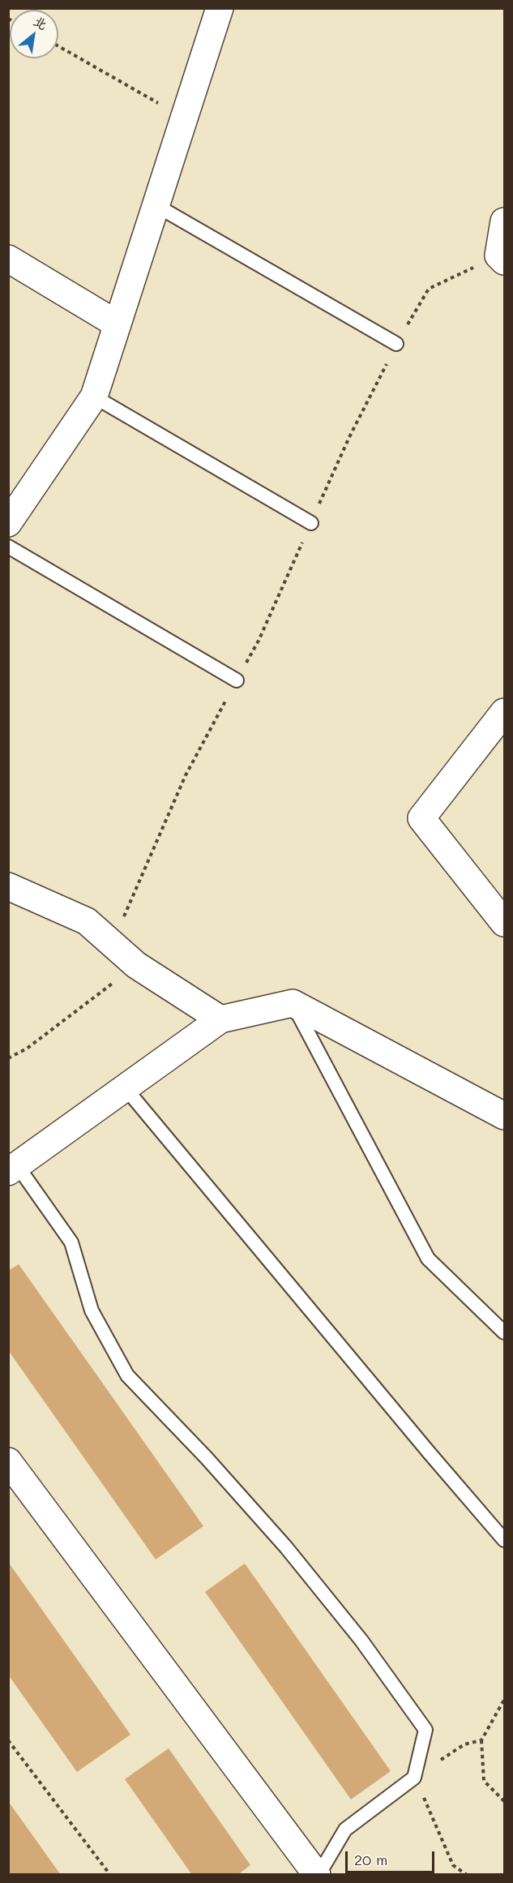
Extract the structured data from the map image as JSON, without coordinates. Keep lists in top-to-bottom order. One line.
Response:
{"scale_bar":"20 m","north":"top right"}
